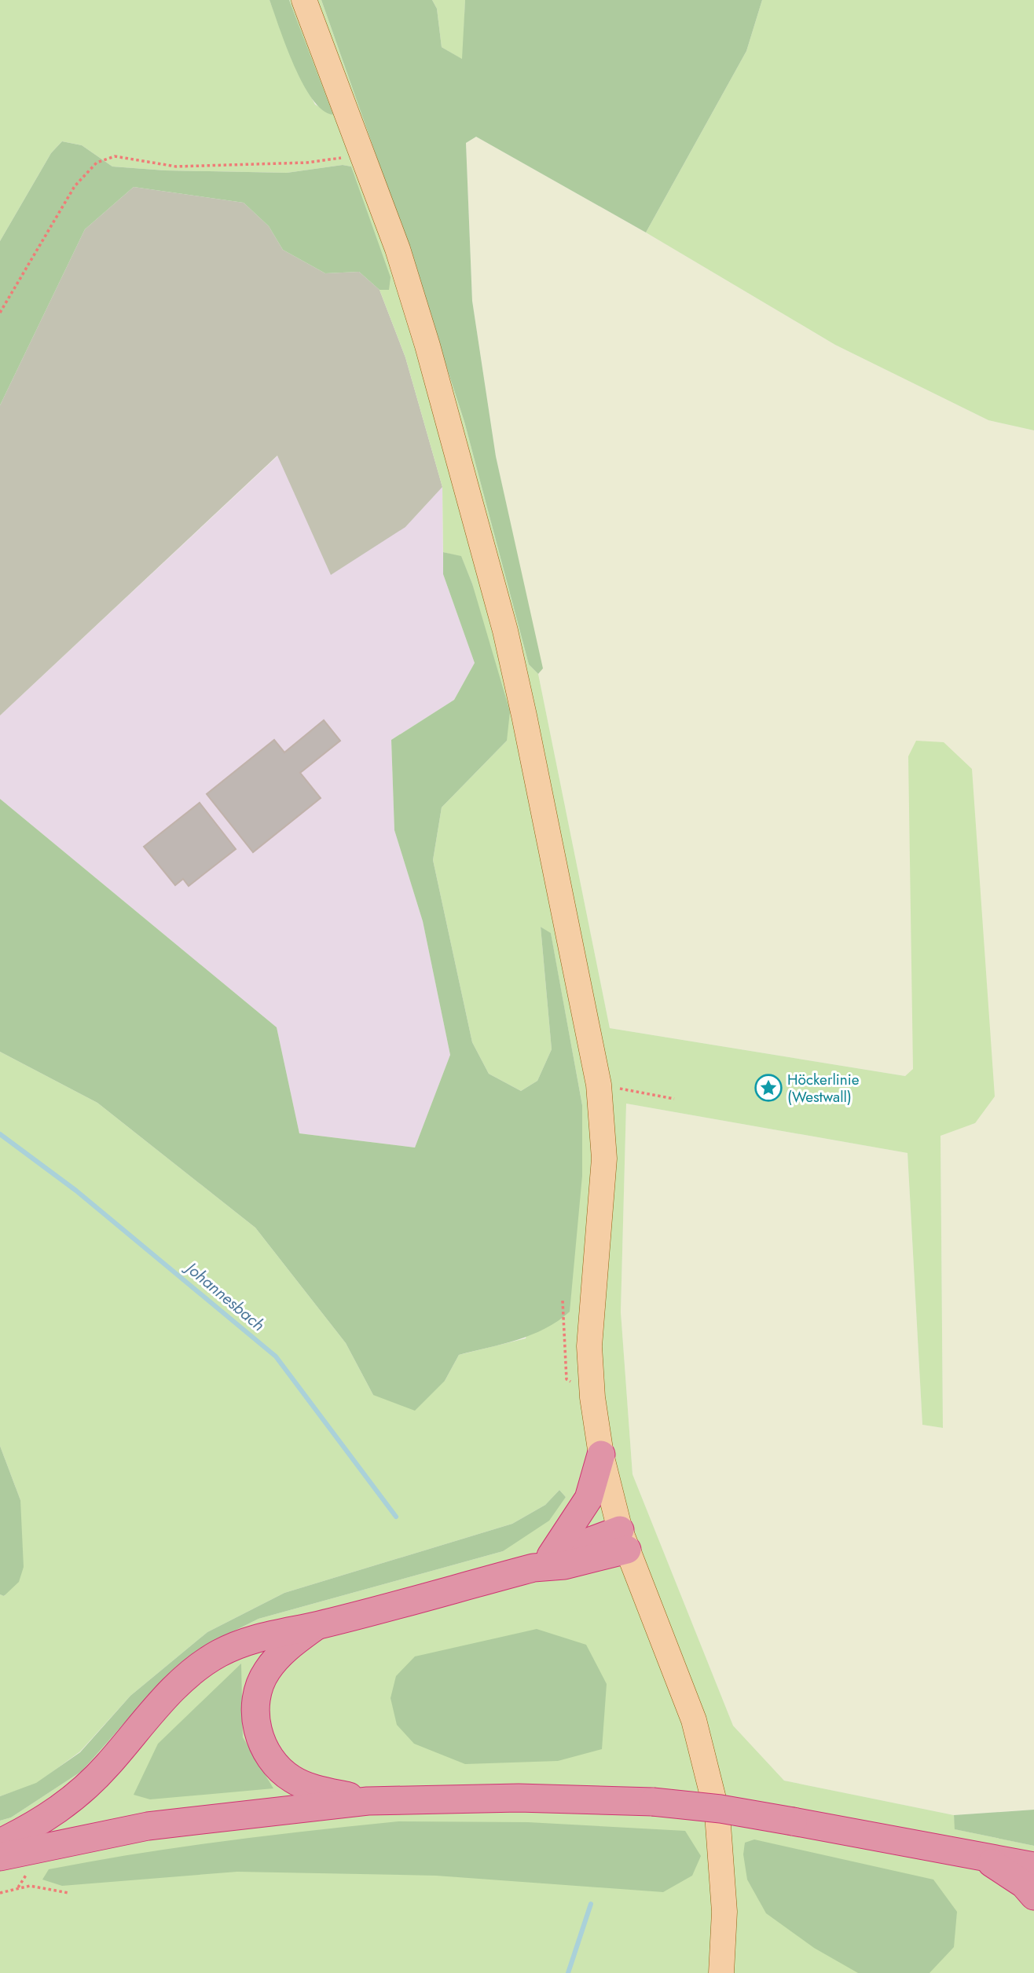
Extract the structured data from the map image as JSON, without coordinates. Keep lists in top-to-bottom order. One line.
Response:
{"water":["Johannesbach"],"places":{"place":["Höckerlinie (Westwall)"]}}
